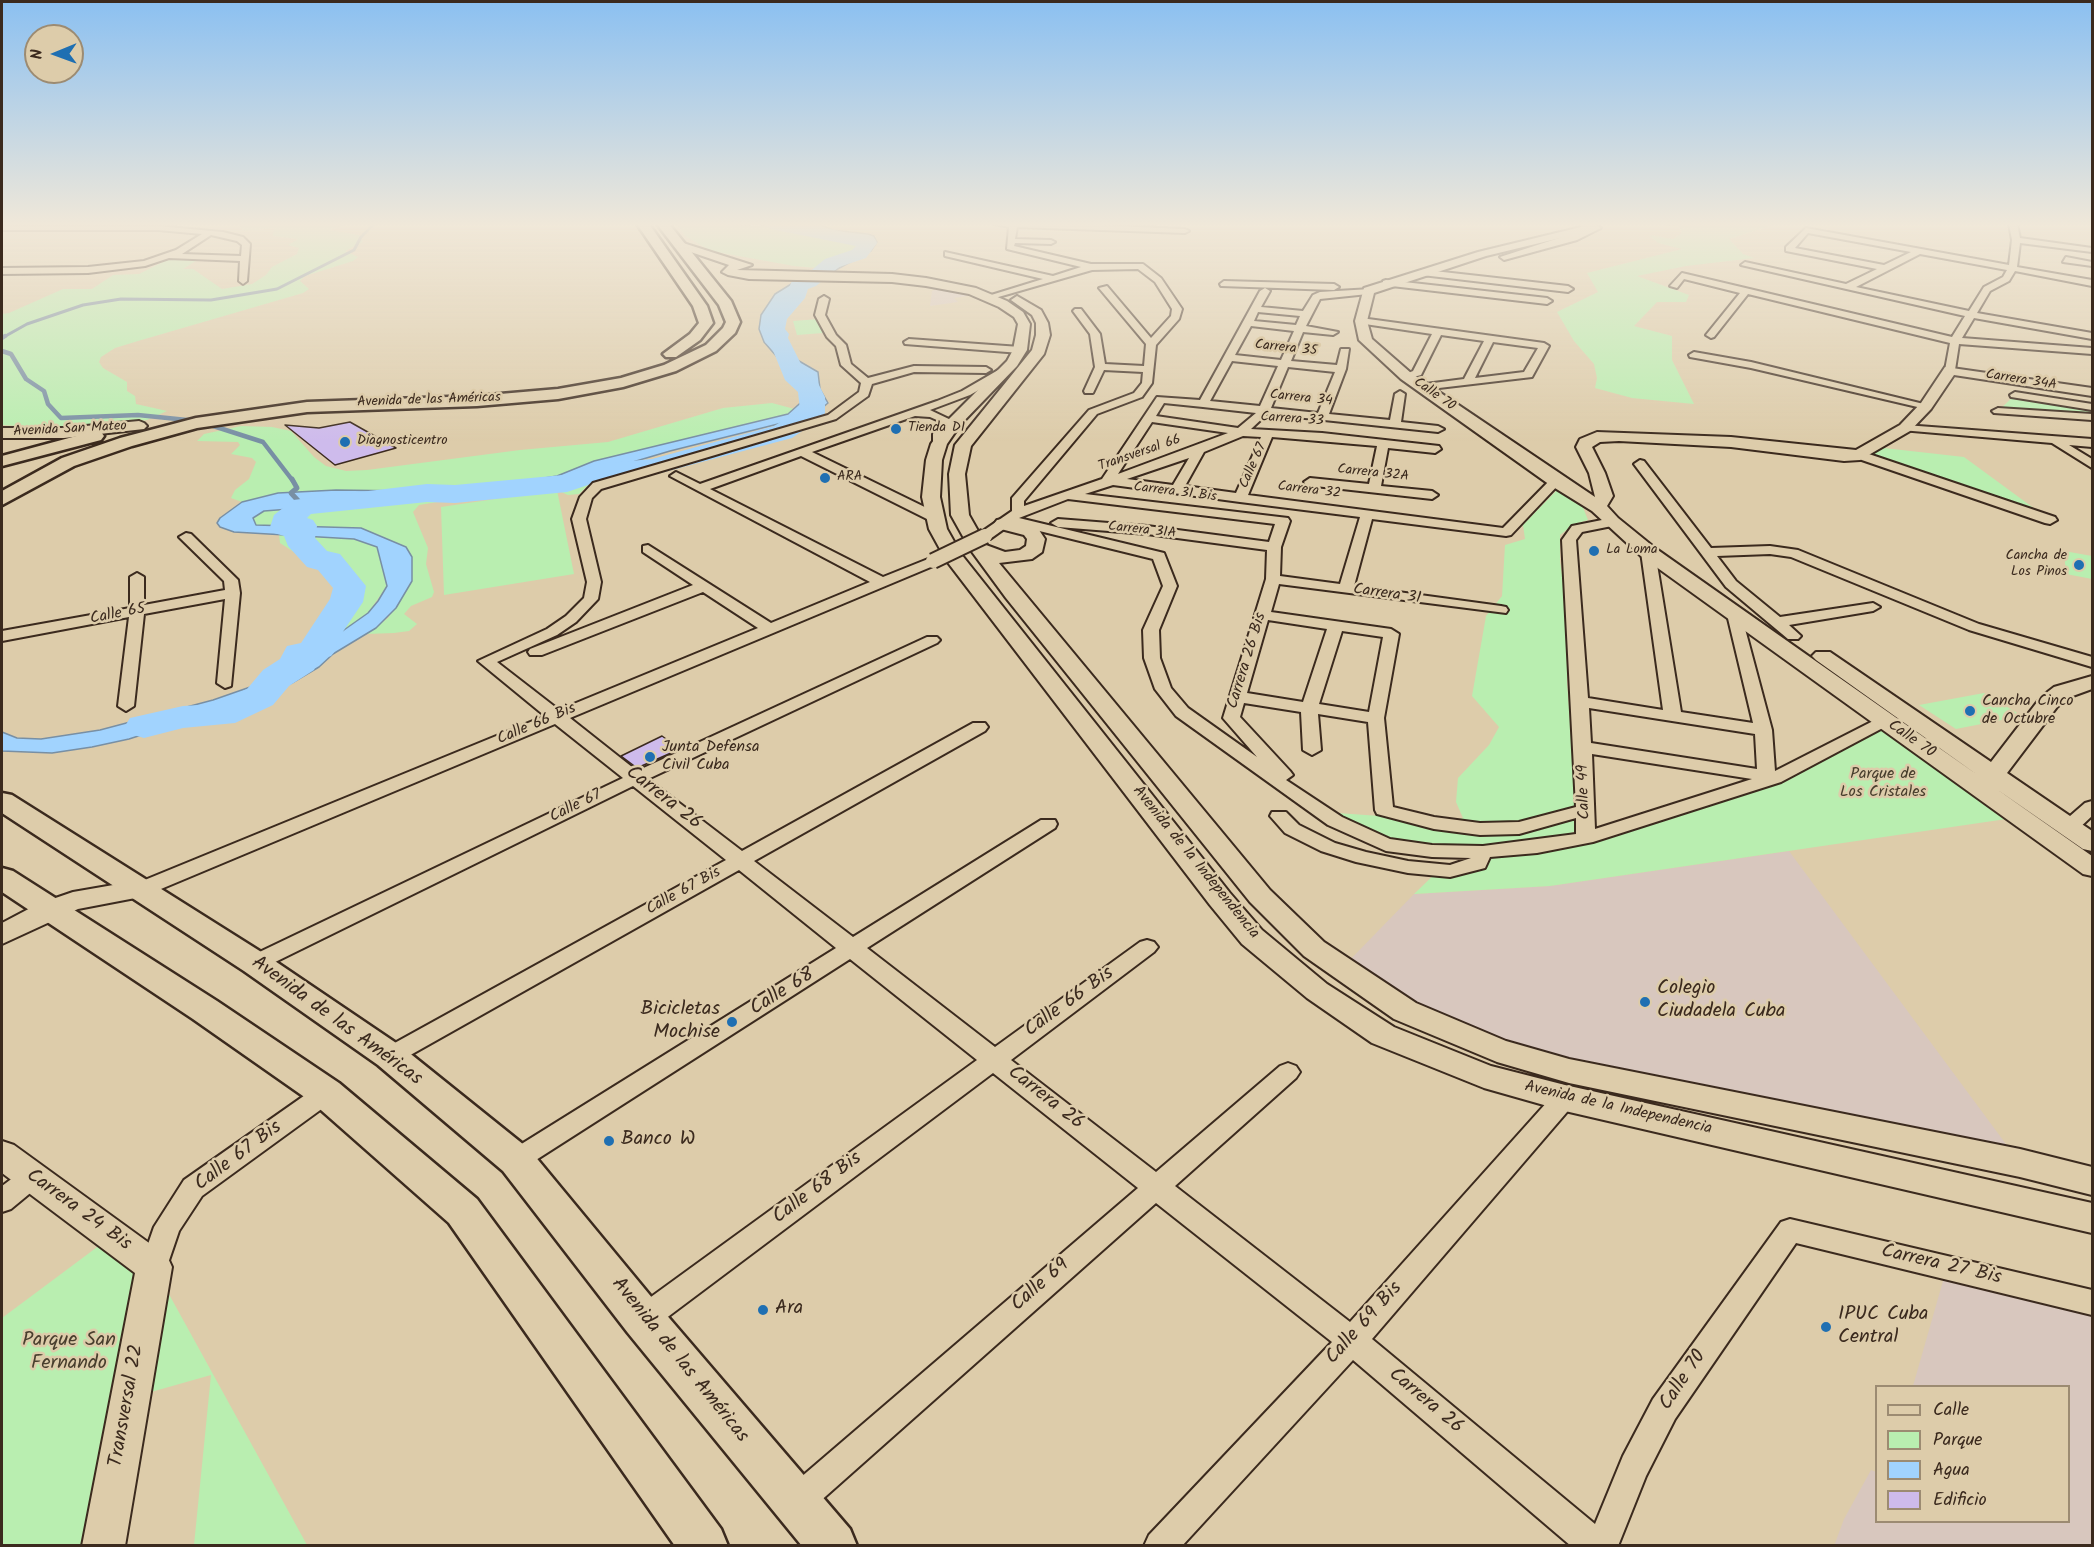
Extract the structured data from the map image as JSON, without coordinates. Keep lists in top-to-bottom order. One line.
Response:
{"streets":{"main road":["Carrera 34A","Calle 70","Avenida de las Américas","Avenida San Mateo","Avenida de la Independencia","Carrera 24 Bis","Transversal 22"],"street":["Carrera 35","Carrera 34","Carrera 33","Transversal 66","Calle 67","Carrera 32A","Carrera 32","Carrera 31 Bis","Carrera 31A","Carrera 31","Calle 65","Carrera 26 Bis","Calle 66 Bis","Calle 49","Carrera 26","Calle 67 Bis","Calle 68","Calle 68 Bis","Carrera 27 Bis","Calle 69","Calle 69 Bis"]},"crossings":[["Calle 70","Carrera 32"],["Calle 70","Calle 49"],["Calle 70","Carrera 27 Bis"],["Carrera 34","Carrera 33"],["Carrera 34","Transversal 66"],["Avenida de las Américas","Avenida San Mateo"],["Avenida de las Américas","Calle 67"],["Avenida de las Américas","Calle 66 Bis"],["Avenida de las Américas","Calle 67 Bis"],["Avenida de las Américas","Calle 68"],["Avenida de las Américas","Calle 68 Bis"],["Avenida de las Américas","Calle 69"],["Carrera 33","Transversal 66"],["Carrera 33","Calle 67"],["Transversal 66","Carrera 32"],["Transversal 66","Carrera 31 Bis"],["Transversal 66","Carrera 31A"],["Transversal 66","Calle 66 Bis"],["Transversal 66","Avenida de la Independencia"],["Calle 67","Carrera 32"],["Calle 67","Carrera 26"],["Carrera 31 Bis","Carrera 26 Bis"],["Carrera 31A","Carrera 26 Bis"],["Carrera 31","Carrera 26 Bis"],["Calle 66 Bis","Carrera 26"],["Calle 66 Bis","Avenida de la Independencia"],["Calle 66 Bis","Calle 68 Bis"],["Carrera 26","Calle 67 Bis"],["Carrera 26","Calle 68"],["Carrera 26","Calle 68 Bis"],["Carrera 26","Calle 69"],["Carrera 26","Calle 69 Bis"],["Avenida de la Independencia","Calle 69 Bis"],["Calle 67 Bis","Carrera 24 Bis"],["Calle 67 Bis","Transversal 22"],["Carrera 24 Bis","Transversal 22"]],"parks":["Parque de Los Cristales","Parque San Fernando"],"places":["Tienda D1","Diagnosticentro","ARA","La Loma","Cancha de Los Pinos","Cancha Cinco de Octubre","Junta Defensa Civil Cuba","Colegio Ciudadela Cuba","Bicicletas Mochise","Banco W","Ara","IPUC Cuba Central"],"legend":["Calle","Parque","Agua","Edificio"],"north":"left"}
